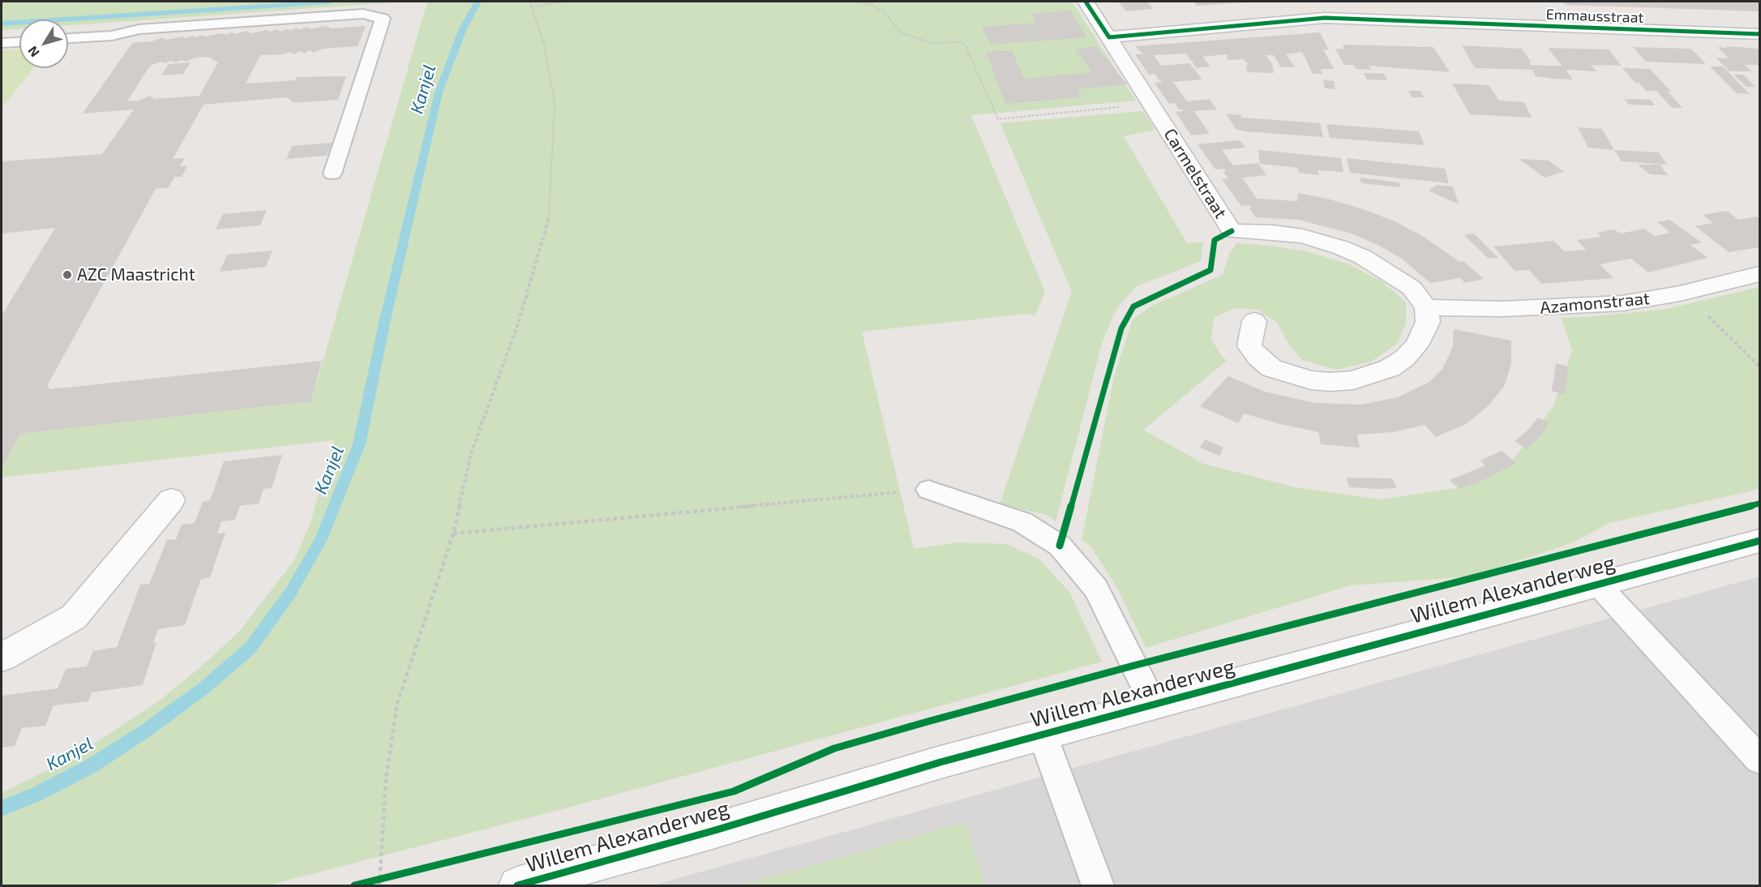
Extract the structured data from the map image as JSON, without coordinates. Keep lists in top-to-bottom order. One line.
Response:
{"streets":{"street":["Emmausstraat","Carmelstraat","Azamonstraat","Willem Alexanderweg"]},"crossings":[["Emmausstraat","Carmelstraat"],["Carmelstraat","Azamonstraat"]],"water":["Kanjel"],"places":["AZC Maastricht"],"north":"bottom left"}
